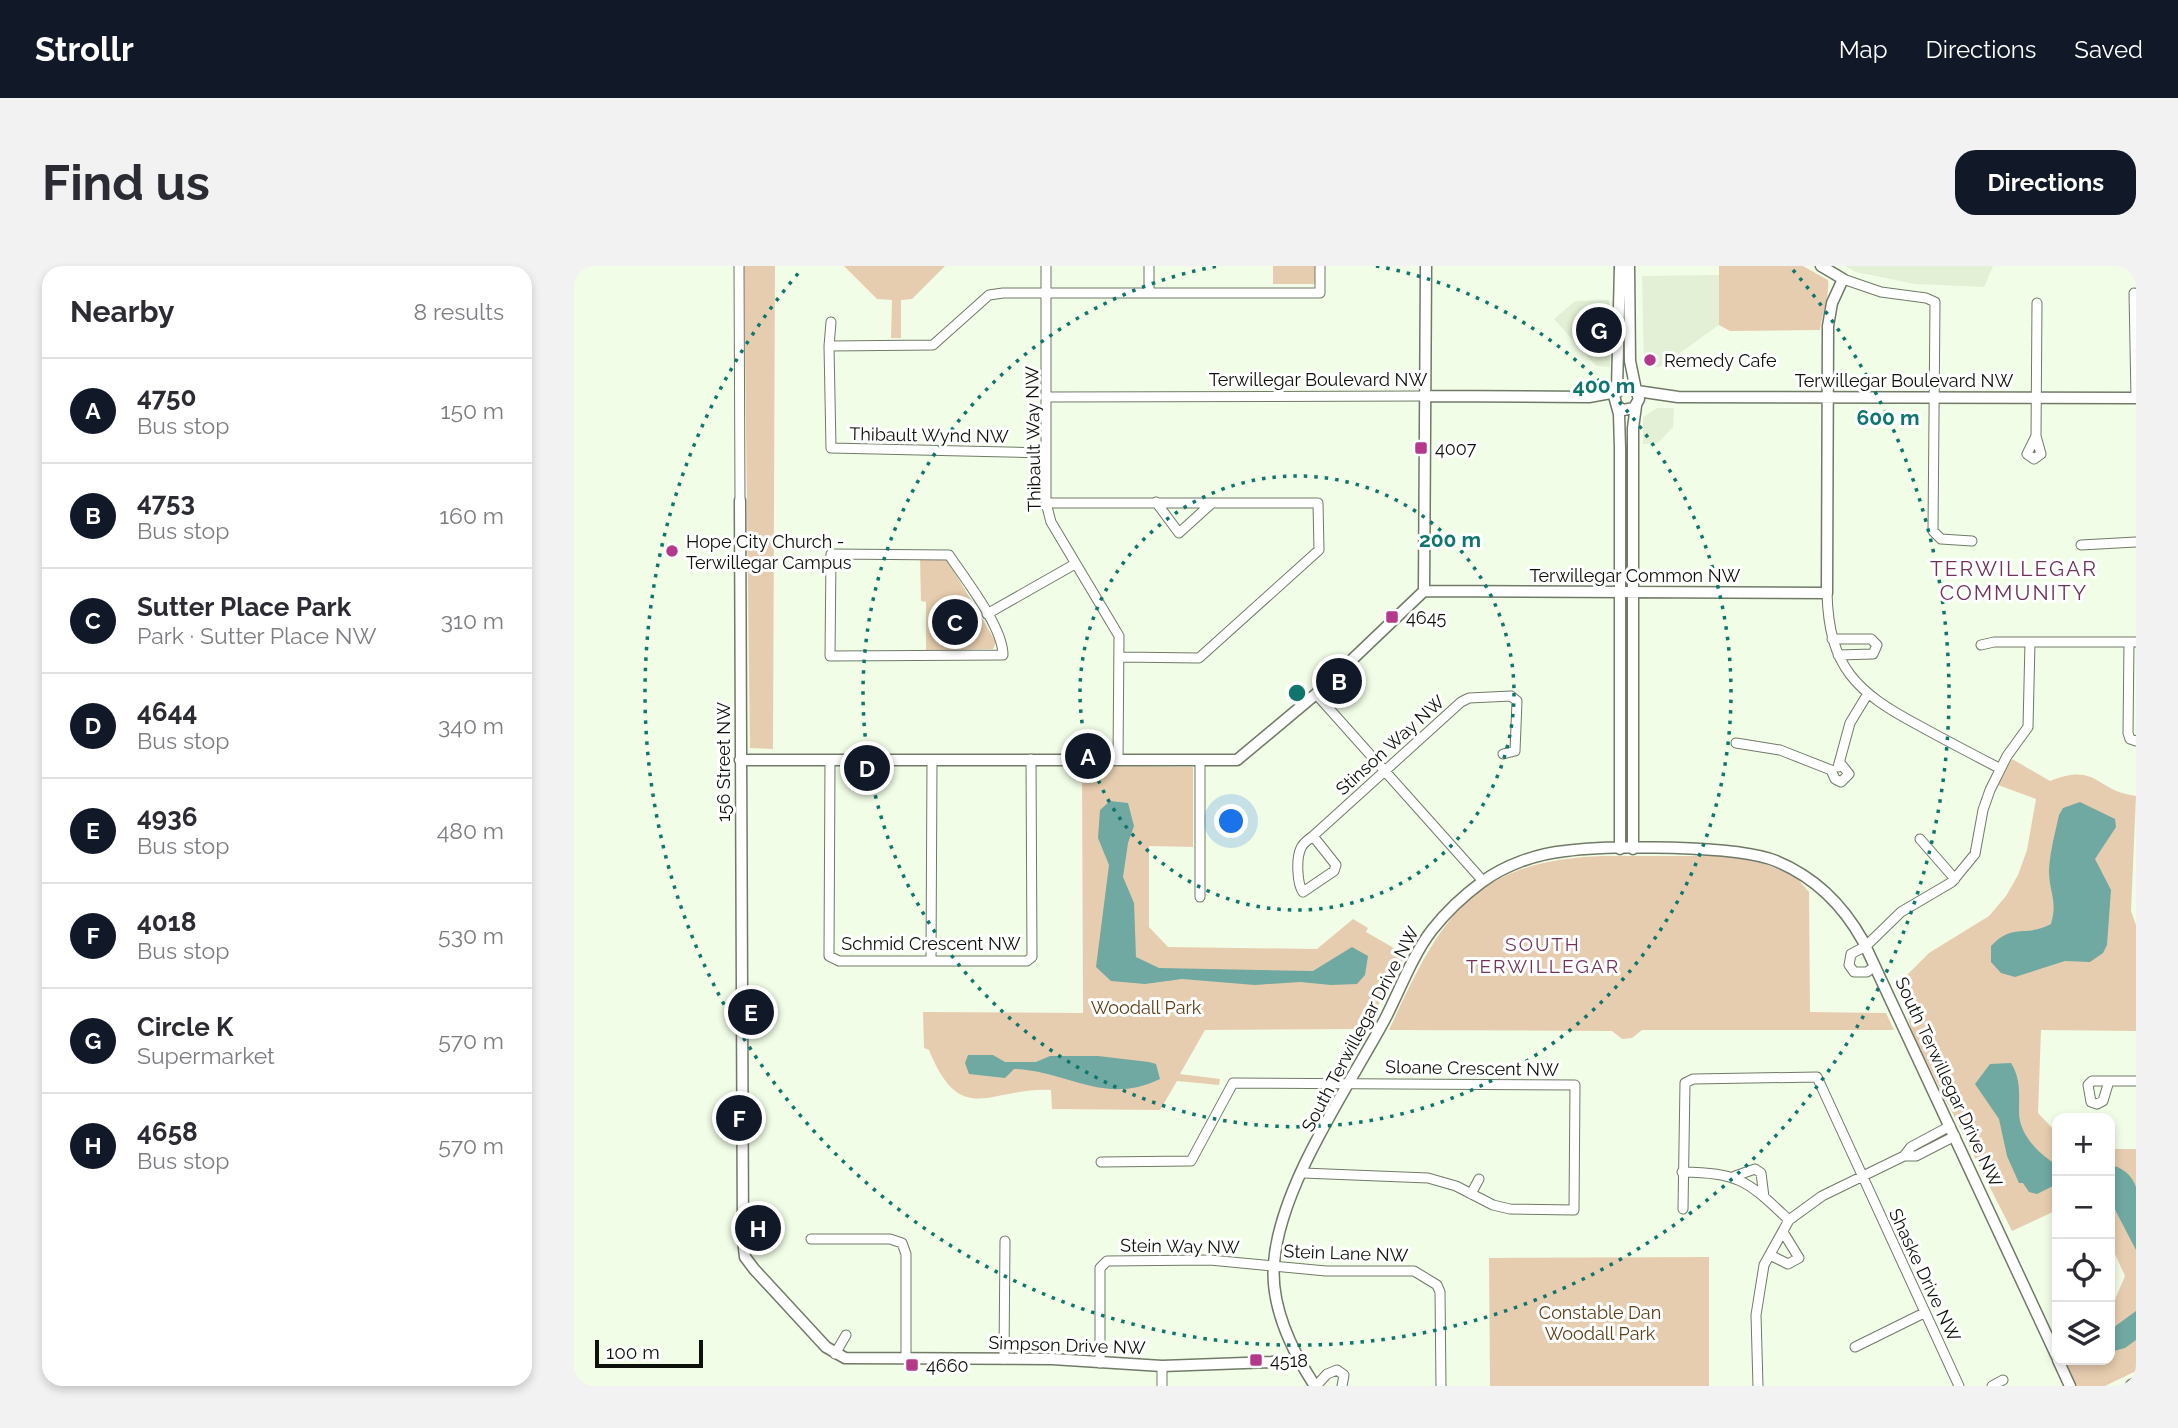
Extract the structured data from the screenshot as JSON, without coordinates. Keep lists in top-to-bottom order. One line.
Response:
{"streets":{"street":["Terwillegar Boulevard NW","Thibault Wynd NW","Thibault Way NW","Terwillegar Common NW","Stinson Way NW","156 Street NW","Schmid Crescent NW","South Terwillegar Drive NW","Sloane Crescent NW","Stein Way NW","Stein Lane NW","Shaske Drive NW","Simpson Drive NW"]},"crossings":[["Terwillegar Boulevard NW","Thibault Way NW"],["Thibault Wynd NW","Thibault Way NW"],["156 Street NW","Simpson Drive NW"],["South Terwillegar Drive NW","Sloane Crescent NW"],["South Terwillegar Drive NW","Stein Way NW"],["South Terwillegar Drive NW","Stein Lane NW"],["South Terwillegar Drive NW","Simpson Drive NW"],["Stein Way NW","Stein Lane NW"],["Stein Way NW","Simpson Drive NW"]],"districts":["TERWILLEGAR COMMUNITY","SOUTH TERWILLEGAR"],"parks":["Woodall Park","Constable Dan Woodall Park"],"places":{"other":["Remedy Cafe","Hope City Church - Terwillegar Campus"],"transit":["4007","4645","4518","4660"]},"scale_bar":"100 m","page":{"header":"Strollr","nav":["Map","Directions","Saved"],"buttons":"Directions","title":"Find us","heading":["Nearby","8 results"],"pins":["G","C","B","A","D","E","F","H"],"list":[{"mark":"A","name":"4750","note":"Bus stop","value":"150 m"},{"mark":"B","name":"4753","note":"Bus stop","value":"160 m"},{"mark":"C","name":"Sutter Place Park","note":"Park · Sutter Place NW","value":"310 m"},{"mark":"D","name":"4644","note":"Bus stop","value":"340 m"},{"mark":"E","name":"4936","note":"Bus stop","value":"480 m"},{"mark":"F","name":"4018","note":"Bus stop","value":"530 m"},{"mark":"G","name":"Circle K","note":"Supermarket","value":"570 m"},{"mark":"H","name":"4658","note":"Bus stop","value":"570 m"}],"map_buttons":["+","−"],"scale":"100 m"},"rings":["400 m","600 m","200 m"]}
